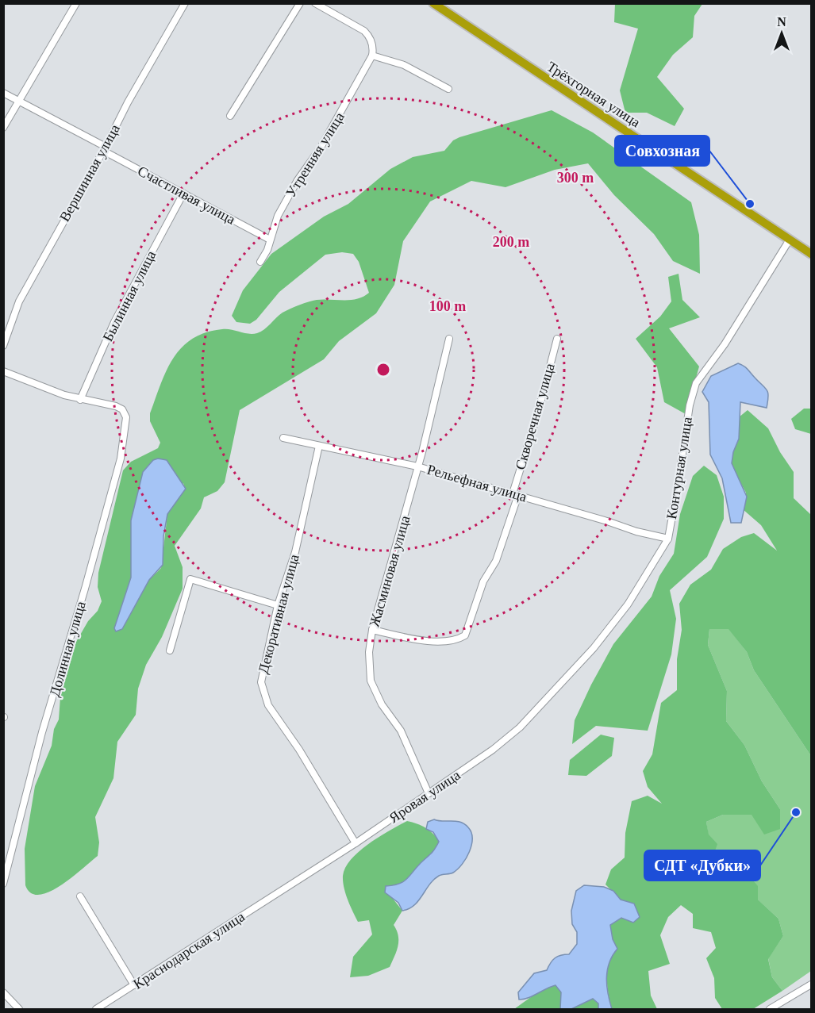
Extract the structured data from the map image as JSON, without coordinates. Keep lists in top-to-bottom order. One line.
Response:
{"streets":{"highway":["Трёхгорная улица"],"street":["Утренняя улица","Вершинная улица","Счастливая улица","Былинная улица","Скворечная улица","Контурная улица","Рельефная улица","Жасминовая улица","Декоративная улица","Долинная улица","Яровая улица","Краснодарская улица"]},"crossings":[["Трёхгорная улица","Контурная улица"],["Утренняя улица","Счастливая улица"],["Вершинная улица","Счастливая улица"],["Счастливая улица","Былинная улица"],["Былинная улица","Долинная улица"],["Скворечная улица","Рельефная улица"],["Скворечная улица","Жасминовая улица"],["Контурная улица","Рельефная улица"],["Контурная улица","Яровая улица"],["Рельефная улица","Жасминовая улица"],["Рельефная улица","Декоративная улица"],["Жасминовая улица","Яровая улица"],["Декоративная улица","Яровая улица"],["Яровая улица","Краснодарская улица"]],"places":["Совхозная","СДТ «Дубки»"],"north":"top","rings":["300 m","200 m","100 m"]}
